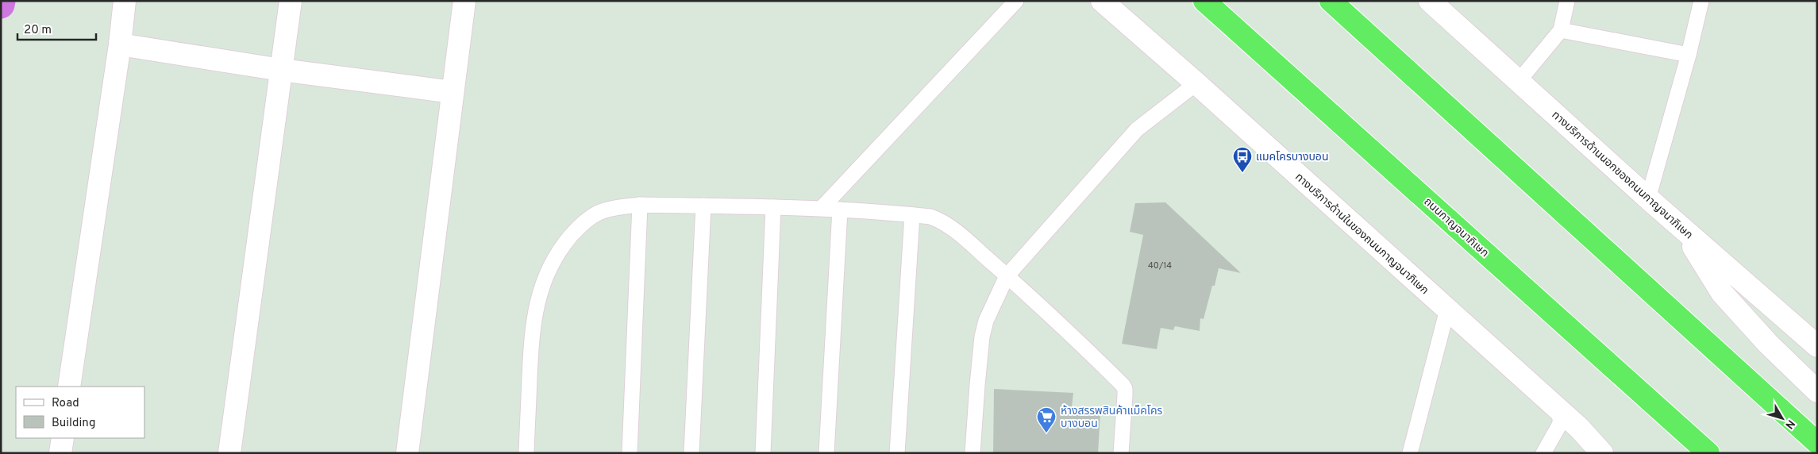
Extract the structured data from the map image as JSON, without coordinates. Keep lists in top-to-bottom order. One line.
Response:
{"streets":{"highway":["ถนนกาญจนาภิเษก"],"street":["ทางบริการด้านนอกของถนนกาญจนาภิเษก","ทางบริการด้านในของถนนกาญจนาภิเษก"]},"places":{"bus stop":["แมคโครบางบอน"],"supermarket":["ห้างสรรพสินค้าแม็คโคร บางบอน"]},"house_numbers":["40/14"],"legend":["Road","Building"],"scale_bar":"20 m","north":"bottom right"}
